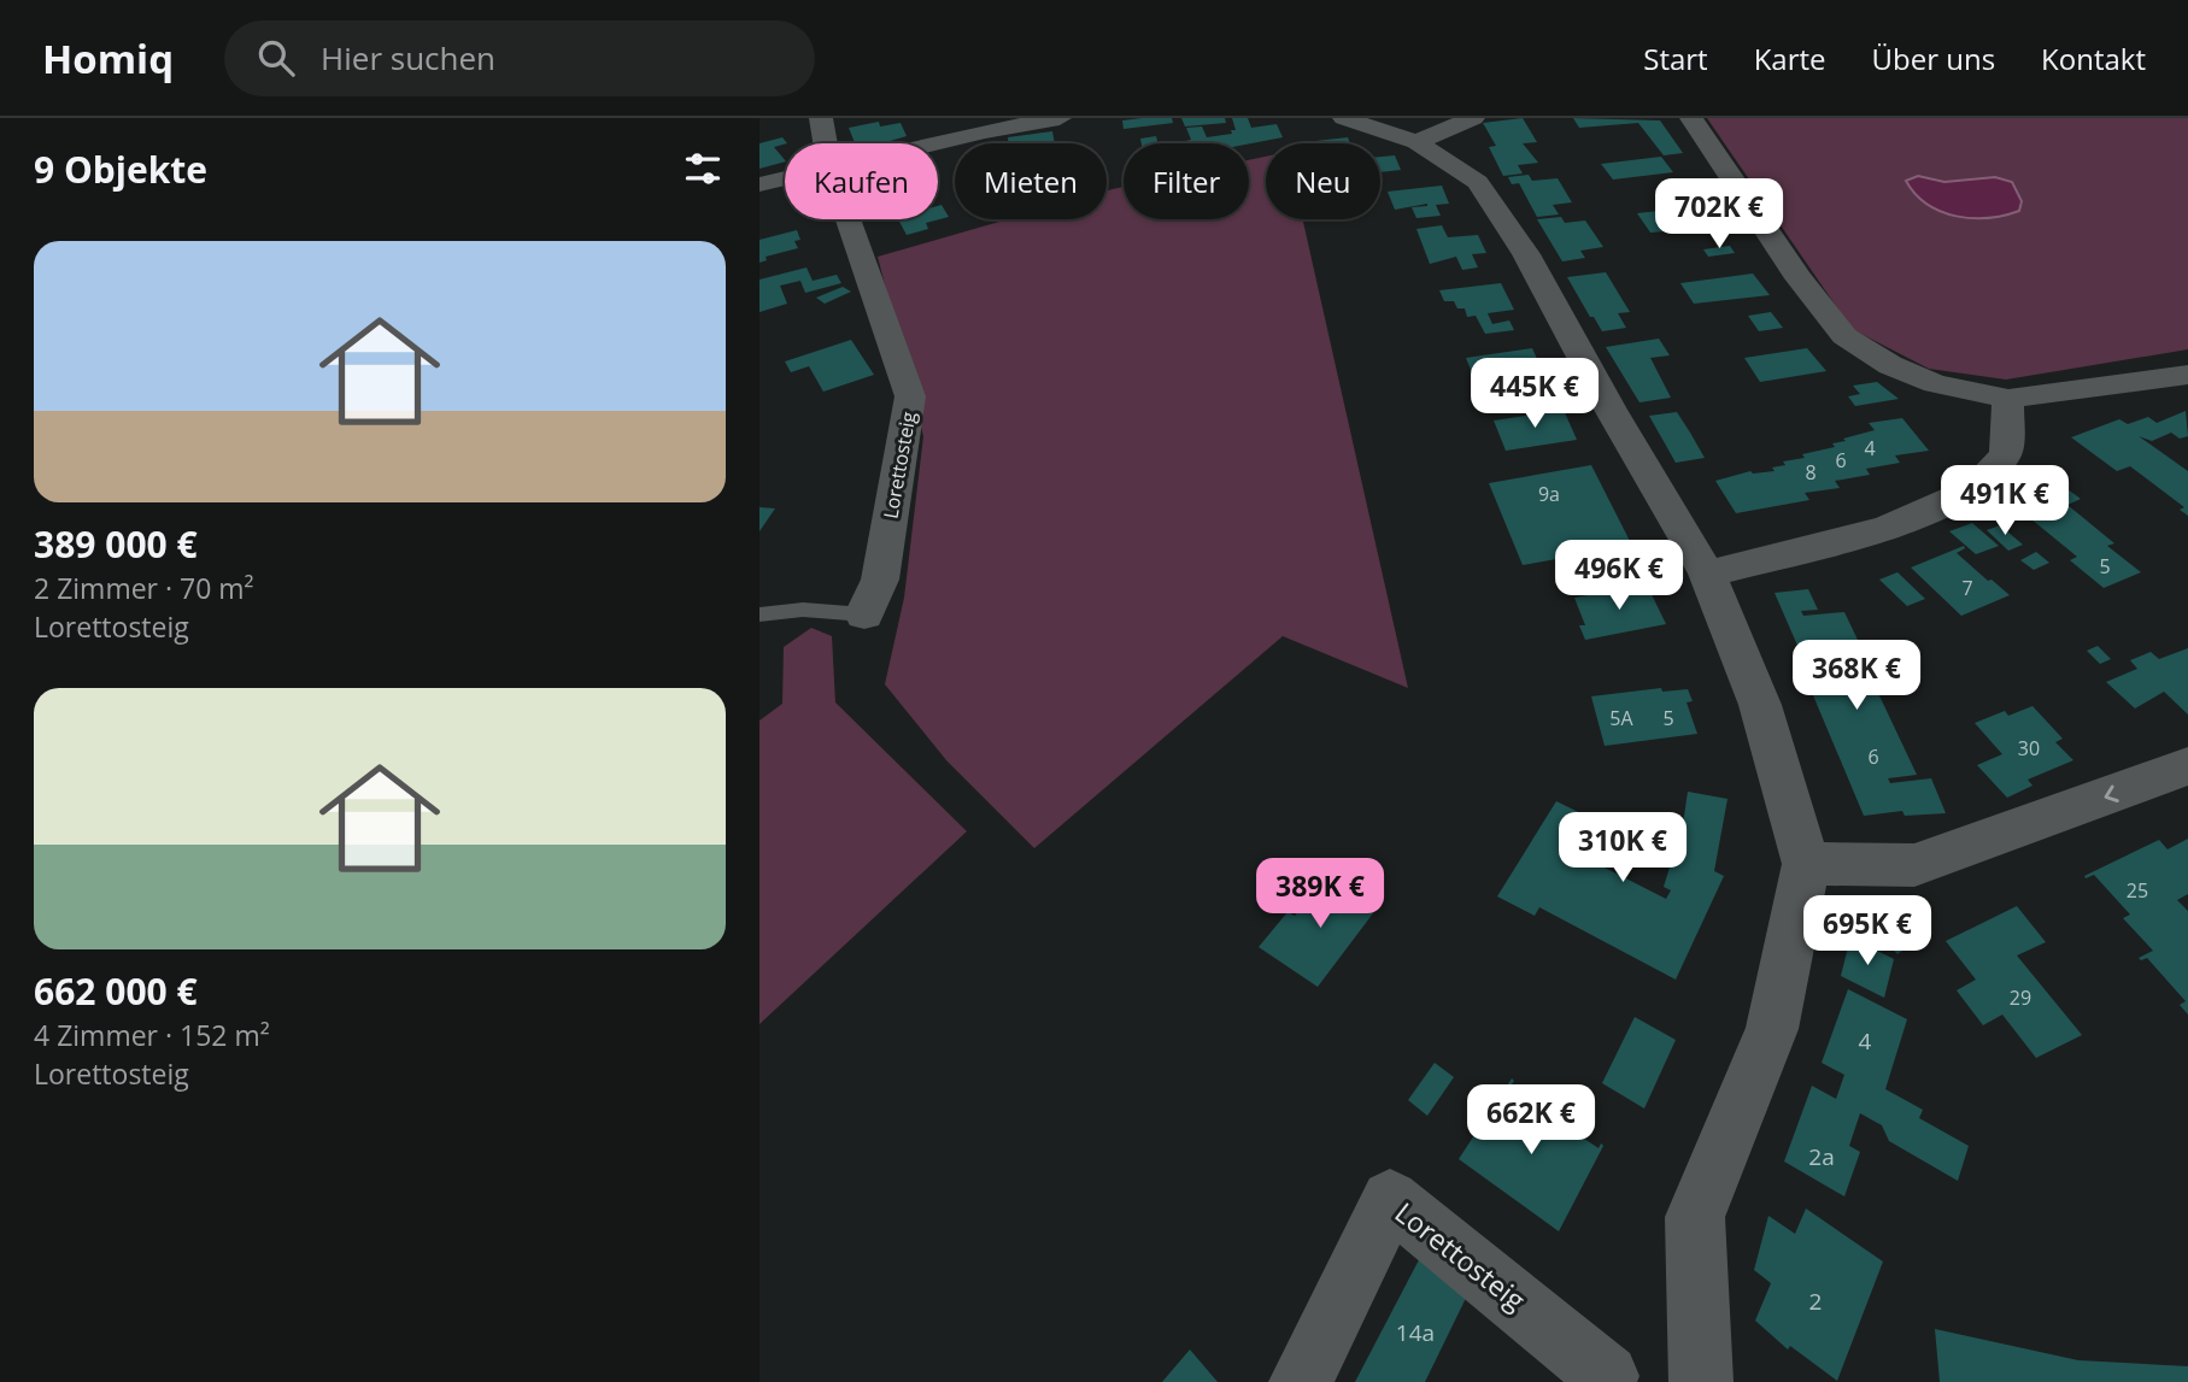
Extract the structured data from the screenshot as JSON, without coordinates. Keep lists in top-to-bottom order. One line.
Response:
{"streets":{"street":["Lorettosteig"]},"house_numbers":["4","6","8","9a","5","7","5A","5","30","6","25","29","4","2a","2","14a"],"page":{"header":"Homiq","search":"Hier suchen","nav":["Start","Karte","Über uns","Kontakt"],"heading":"9 Objekte","chip":["Kaufen","Mieten","Filter","Neu"],"price":["702K €","445K €","491K €","496K €","368K €","310K €","389K €","695K €","662K €"],"list":[{"name":"389 000 €","note":"2 Zimmer · 70 m² · Lorettosteig"},{"name":"662 000 €","note":"4 Zimmer · 152 m² · Lorettosteig"}]}}
